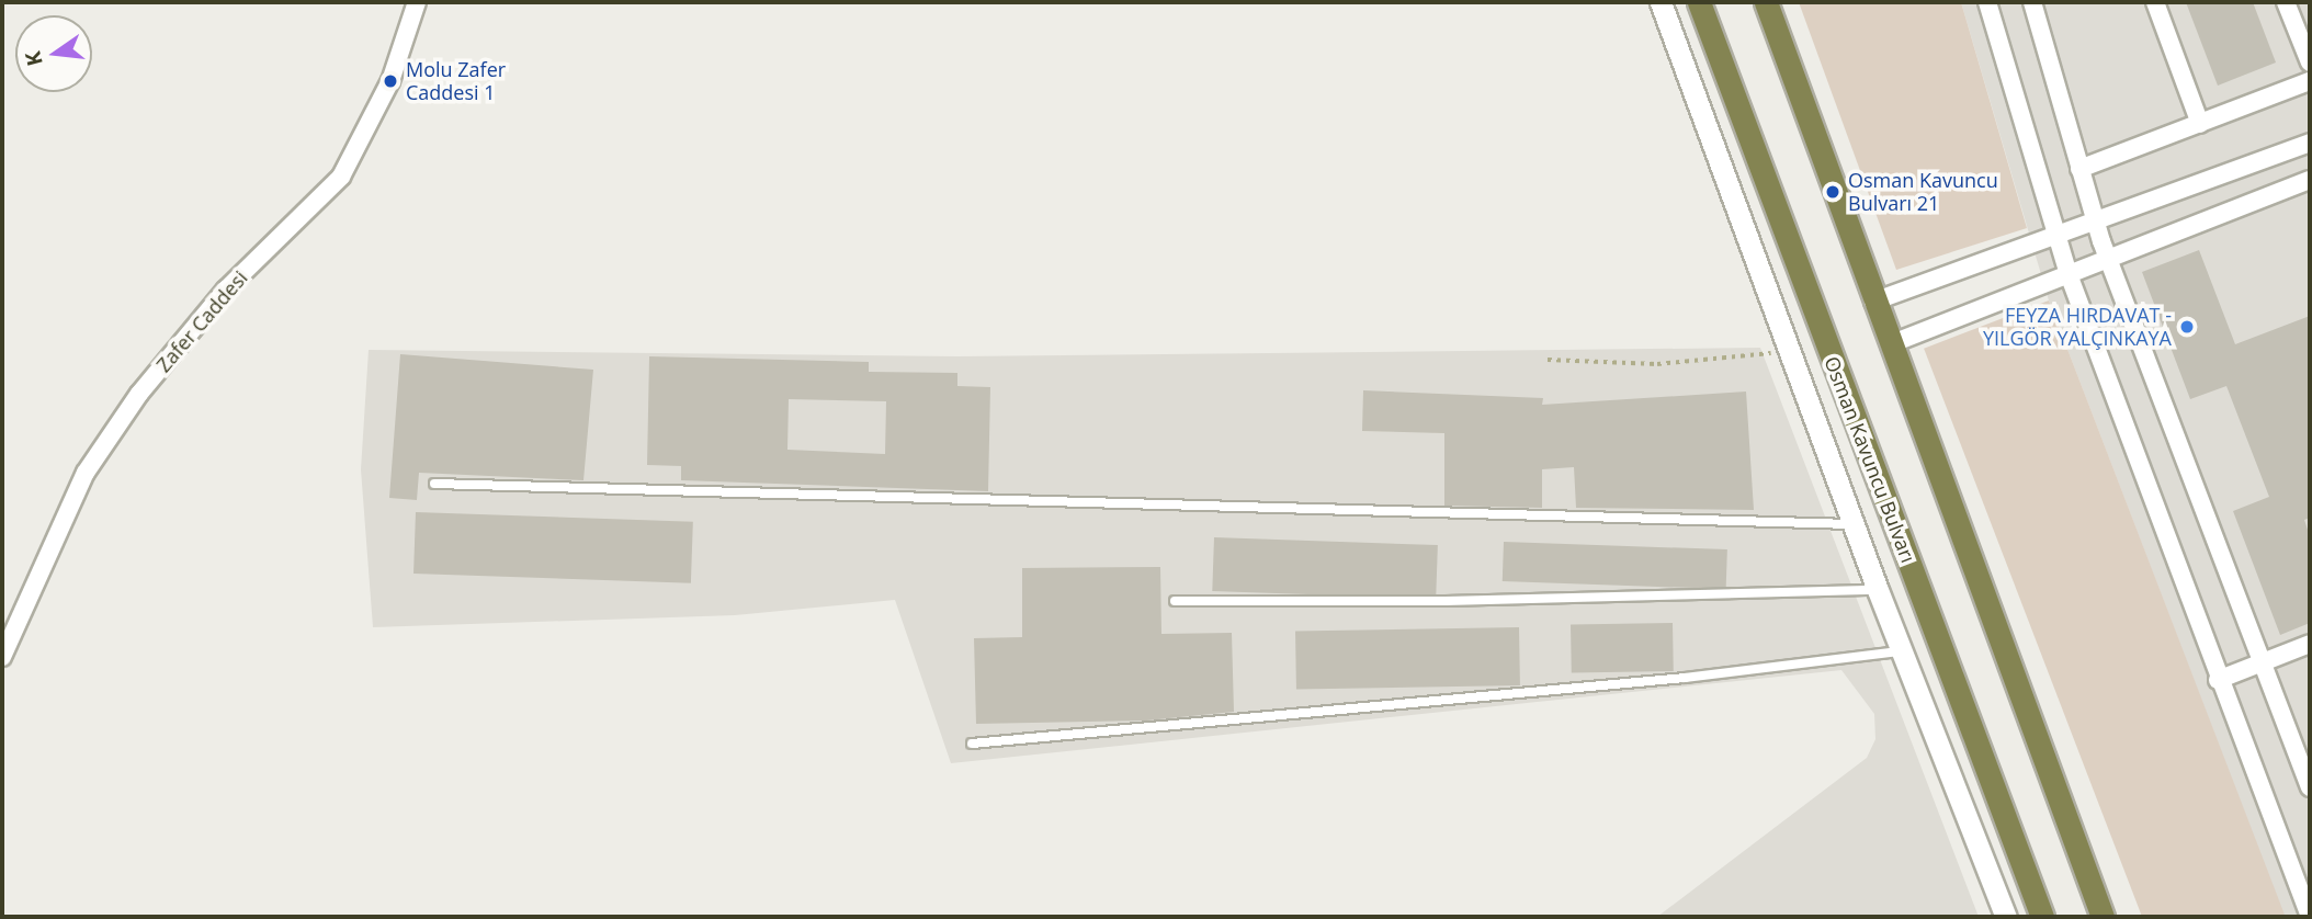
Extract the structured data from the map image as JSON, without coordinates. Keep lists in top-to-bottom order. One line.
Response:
{"streets":{"highway":["Osman Kavuncu Bulvarı"],"street":["Zafer Caddesi"]},"places":["Molu Zafer Caddesi 1","Osman Kavuncu Bulvarı 21","FEYZA HIRDAVAT - YILGÖR YALÇINKAYA"],"north":"left"}
